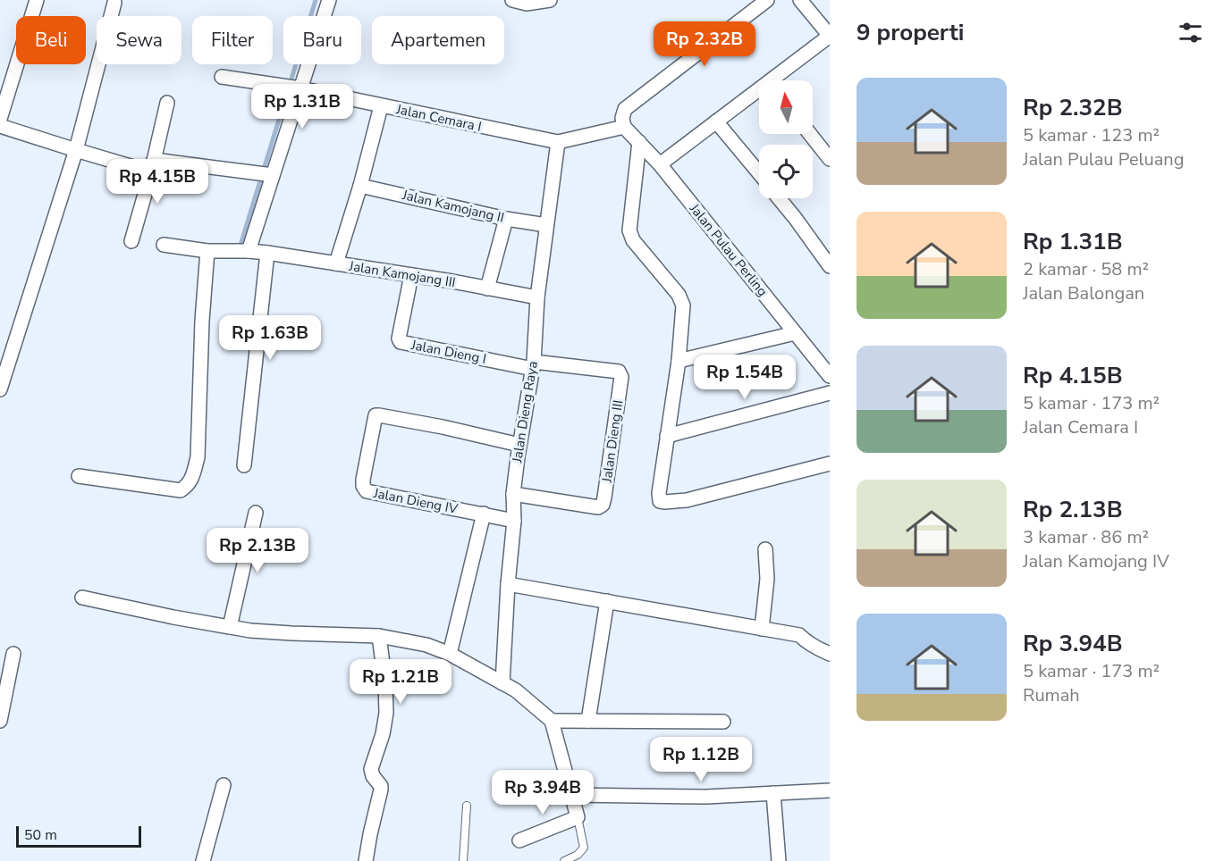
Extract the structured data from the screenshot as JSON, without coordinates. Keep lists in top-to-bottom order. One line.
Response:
{"streets":{"street":["Jalan Cemara I","Jalan Kamojang II","Jalan Pulau Perling","Jalan Kamojang III","Jalan Dieng I","Jalan Dieng Raya","Jalan Dieng III","Jalan Dieng IV"]},"crossings":[["Jalan Cemara I","Jalan Pulau Perling"],["Jalan Cemara I","Jalan Dieng Raya"],["Jalan Kamojang II","Jalan Dieng Raya"],["Jalan Kamojang III","Jalan Dieng I"],["Jalan Kamojang III","Jalan Dieng Raya"],["Jalan Dieng I","Jalan Dieng Raya"],["Jalan Dieng I","Jalan Dieng III"],["Jalan Dieng Raya","Jalan Dieng III"],["Jalan Dieng Raya","Jalan Dieng IV"]],"scale_bar":"50 m","north":"top","page":{"heading":"9 properti","chip":["Beli","Sewa","Filter","Baru","Apartemen"],"price":["Rp 2.32B","Rp 1.31B","Rp 4.15B","Rp 1.63B","Rp 1.54B","Rp 2.13B","Rp 1.21B","Rp 1.12B","Rp 3.94B"],"list":[{"name":"Rp 2.32B","note":"5 kamar · 123 m² · Jalan Pulau Peluang"},{"name":"Rp 1.31B","note":"2 kamar · 58 m² · Jalan Balongan"},{"name":"Rp 4.15B","note":"5 kamar · 173 m² · Jalan Cemara I"},{"name":"Rp 2.13B","note":"3 kamar · 86 m² · Jalan Kamojang IV"},{"name":"Rp 3.94B","note":"5 kamar · 173 m² · Rumah"}],"scale":"50 m"}}
